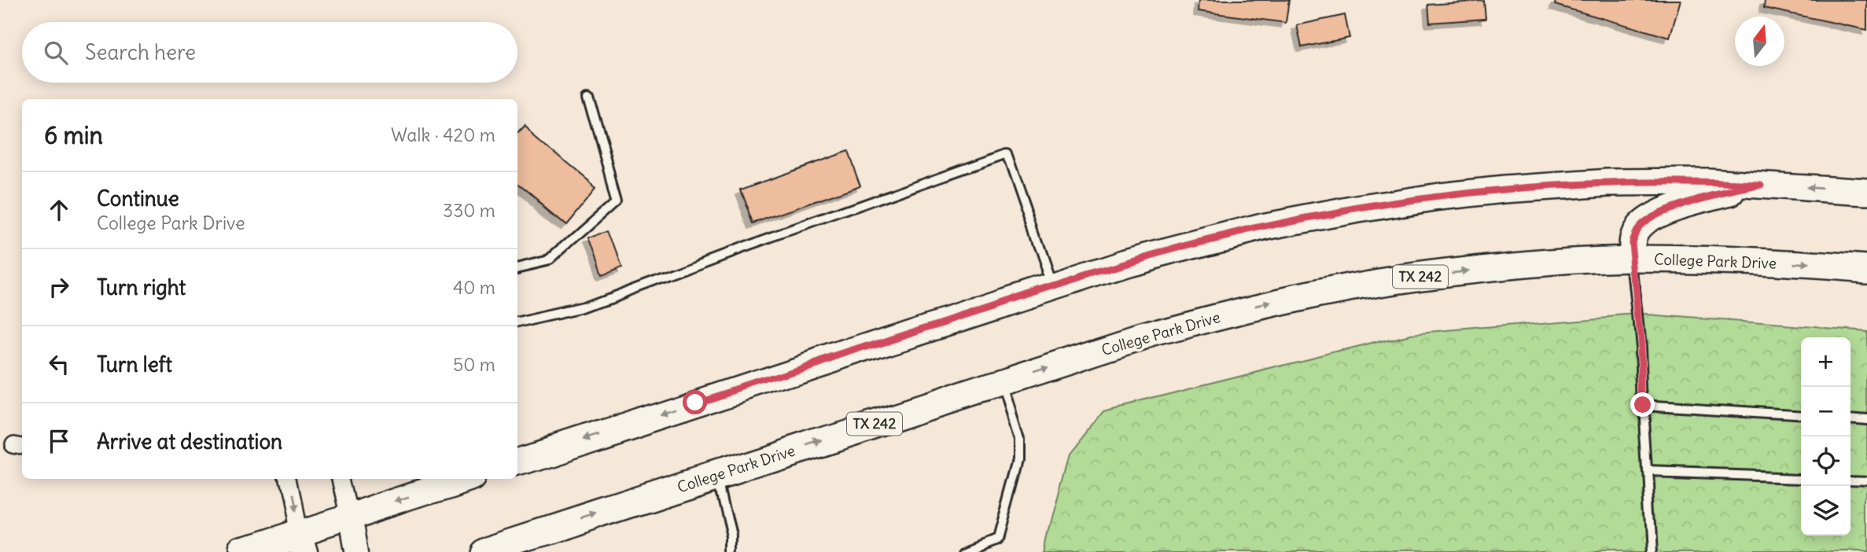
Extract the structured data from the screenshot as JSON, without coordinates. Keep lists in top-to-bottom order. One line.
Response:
{"streets":{"main road":["College Park Drive","TX 242"]},"north":"top","page":{"search":"Search here","heading":["6 min","Walk · 420 m"],"list":[["Continue","College Park Drive","330 m"],["Turn right","40 m"],["Turn left","50 m"],"Arrive at destination"],"map_buttons":["+","−"]}}
